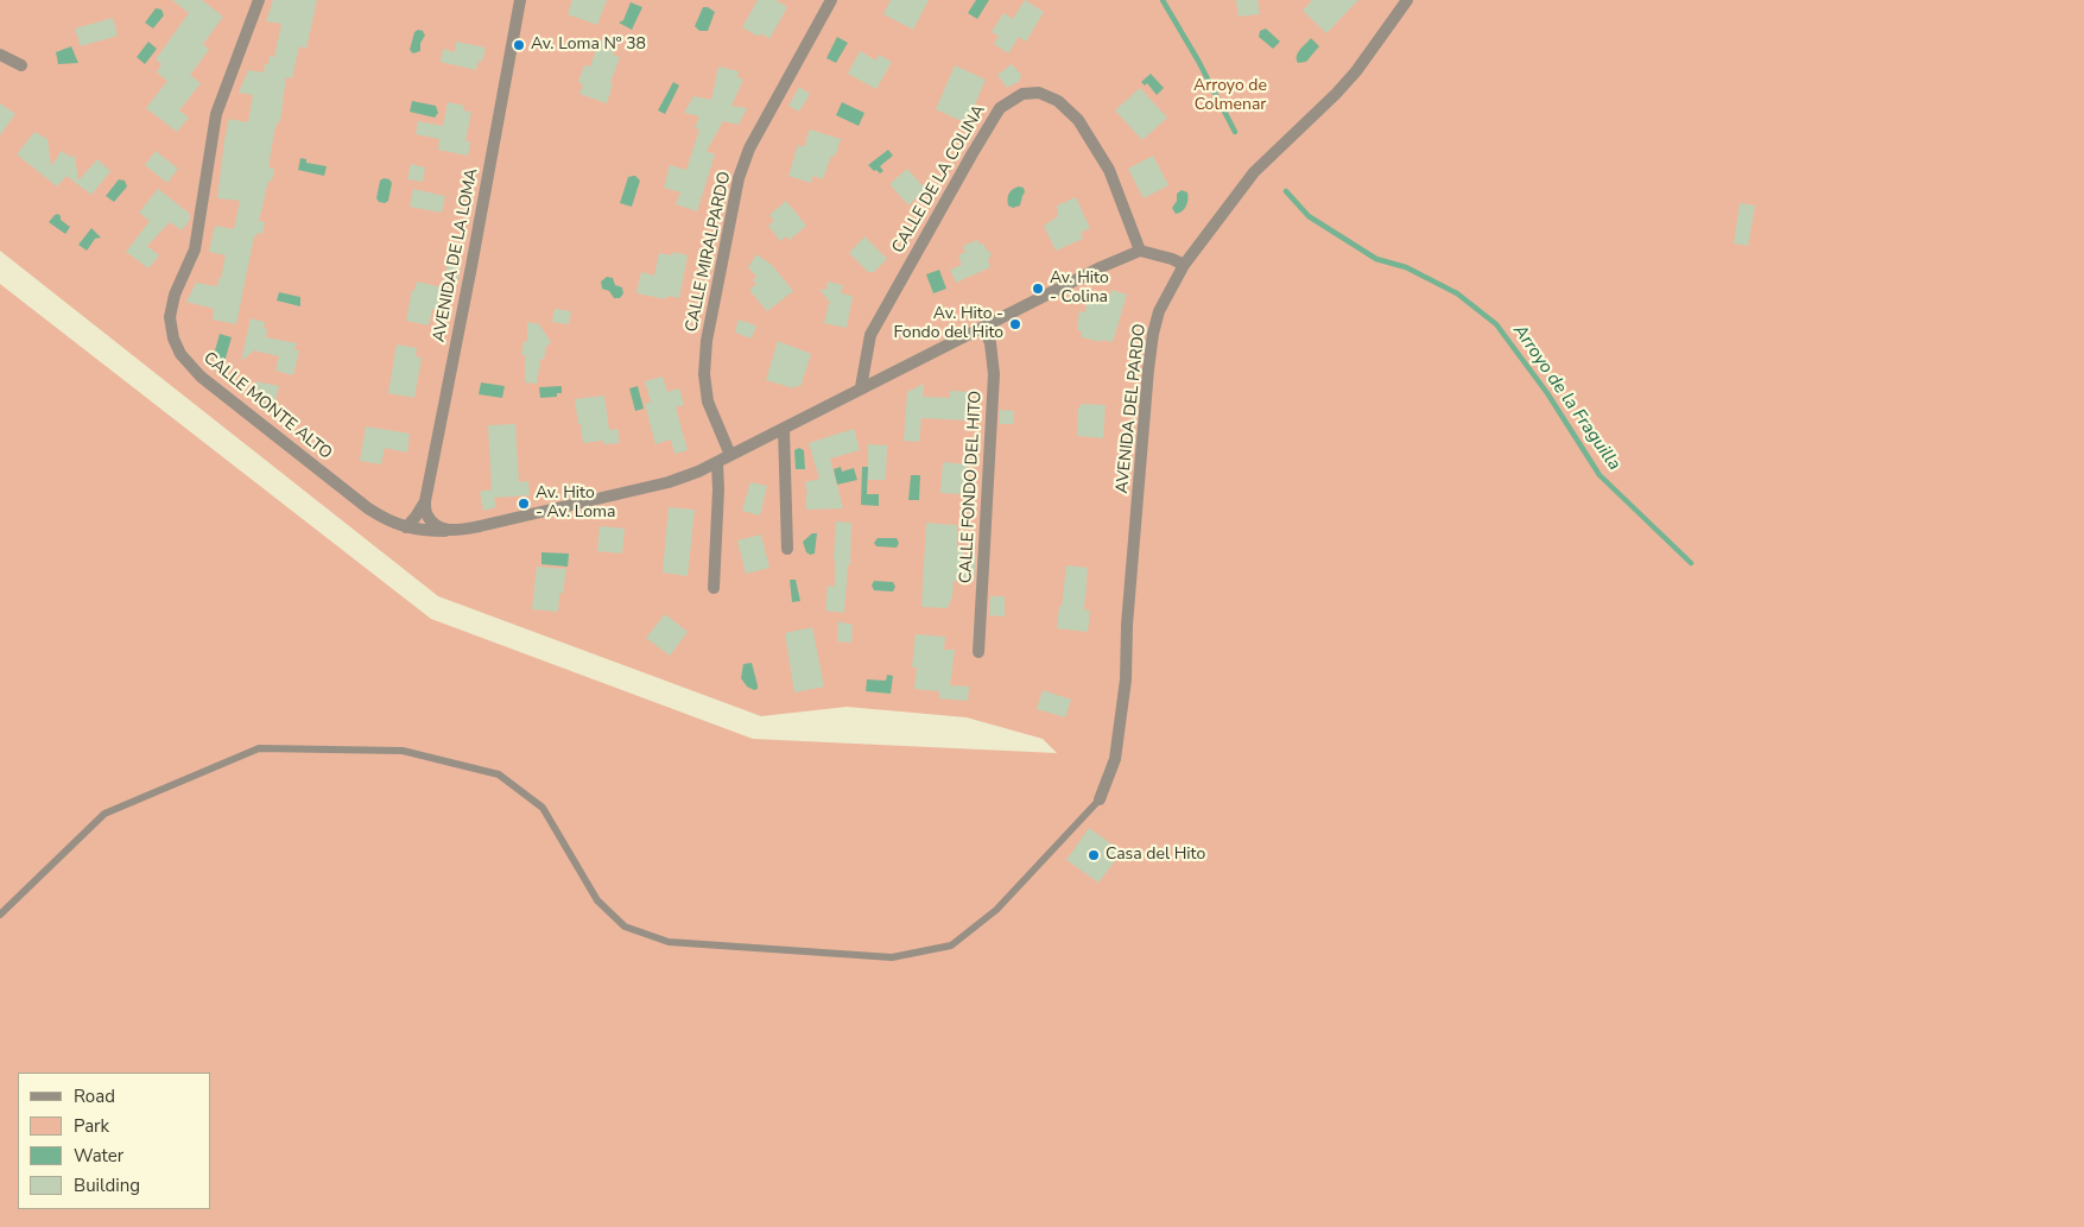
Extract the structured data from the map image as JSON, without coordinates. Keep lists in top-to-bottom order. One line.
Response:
{"streets":{"street":["CALLE DE LA COLINA","CALLE MIRALPARDO","AVENIDA DE LA LOMA","CALLE MONTE ALTO","AVENIDA DEL PARDO","CALLE FONDO DEL HITO"]},"crossings":[["CALLE DE LA COLINA","CALLE MONTE ALTO"],["CALLE MIRALPARDO","CALLE MONTE ALTO"],["AVENIDA DE LA LOMA","CALLE MONTE ALTO"],["CALLE MONTE ALTO","CALLE FONDO DEL HITO"]],"water":["Arroyo de la Fraguilla"],"parks":["Arroyo de Colmenar"],"places":["Av. Loma Nº 38","Av. Hito - Colina","Av. Hito - Fondo del Hito","Av. Hito - Av. Loma","Casa del Hito"],"legend":["Road","Park","Water","Building"]}
